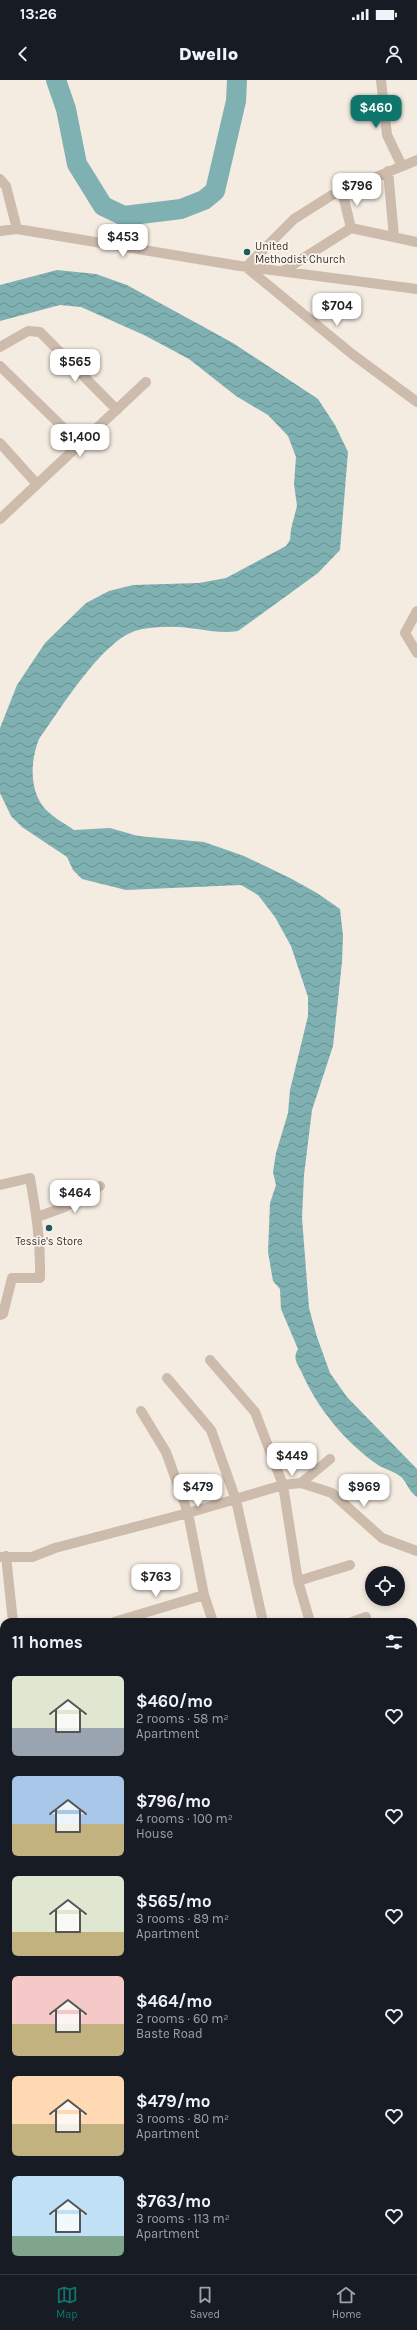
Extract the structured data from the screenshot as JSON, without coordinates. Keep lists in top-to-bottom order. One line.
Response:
{"places":["United Methodist Church","Tessie's Store"],"page":{"status":"13:26","header":"Dwello","price":["$460","$796","$453","$704","$565","$1,400","$464","$449","$479","$969","$763"],"heading":"11 homes","list":[{"name":"$460/mo","note":"2 rooms · 58 m² · Apartment"},{"name":"$796/mo","note":"4 rooms · 100 m² · House"},{"name":"$565/mo","note":"3 rooms · 89 m² · Apartment"},{"name":"$464/mo","note":"2 rooms · 60 m² · Baste Road"},{"name":"$479/mo","note":"3 rooms · 80 m² · Apartment"},{"name":"$763/mo","note":"3 rooms · 113 m² · Apartment"}],"tabs":["Map","Saved","Home"]}}
